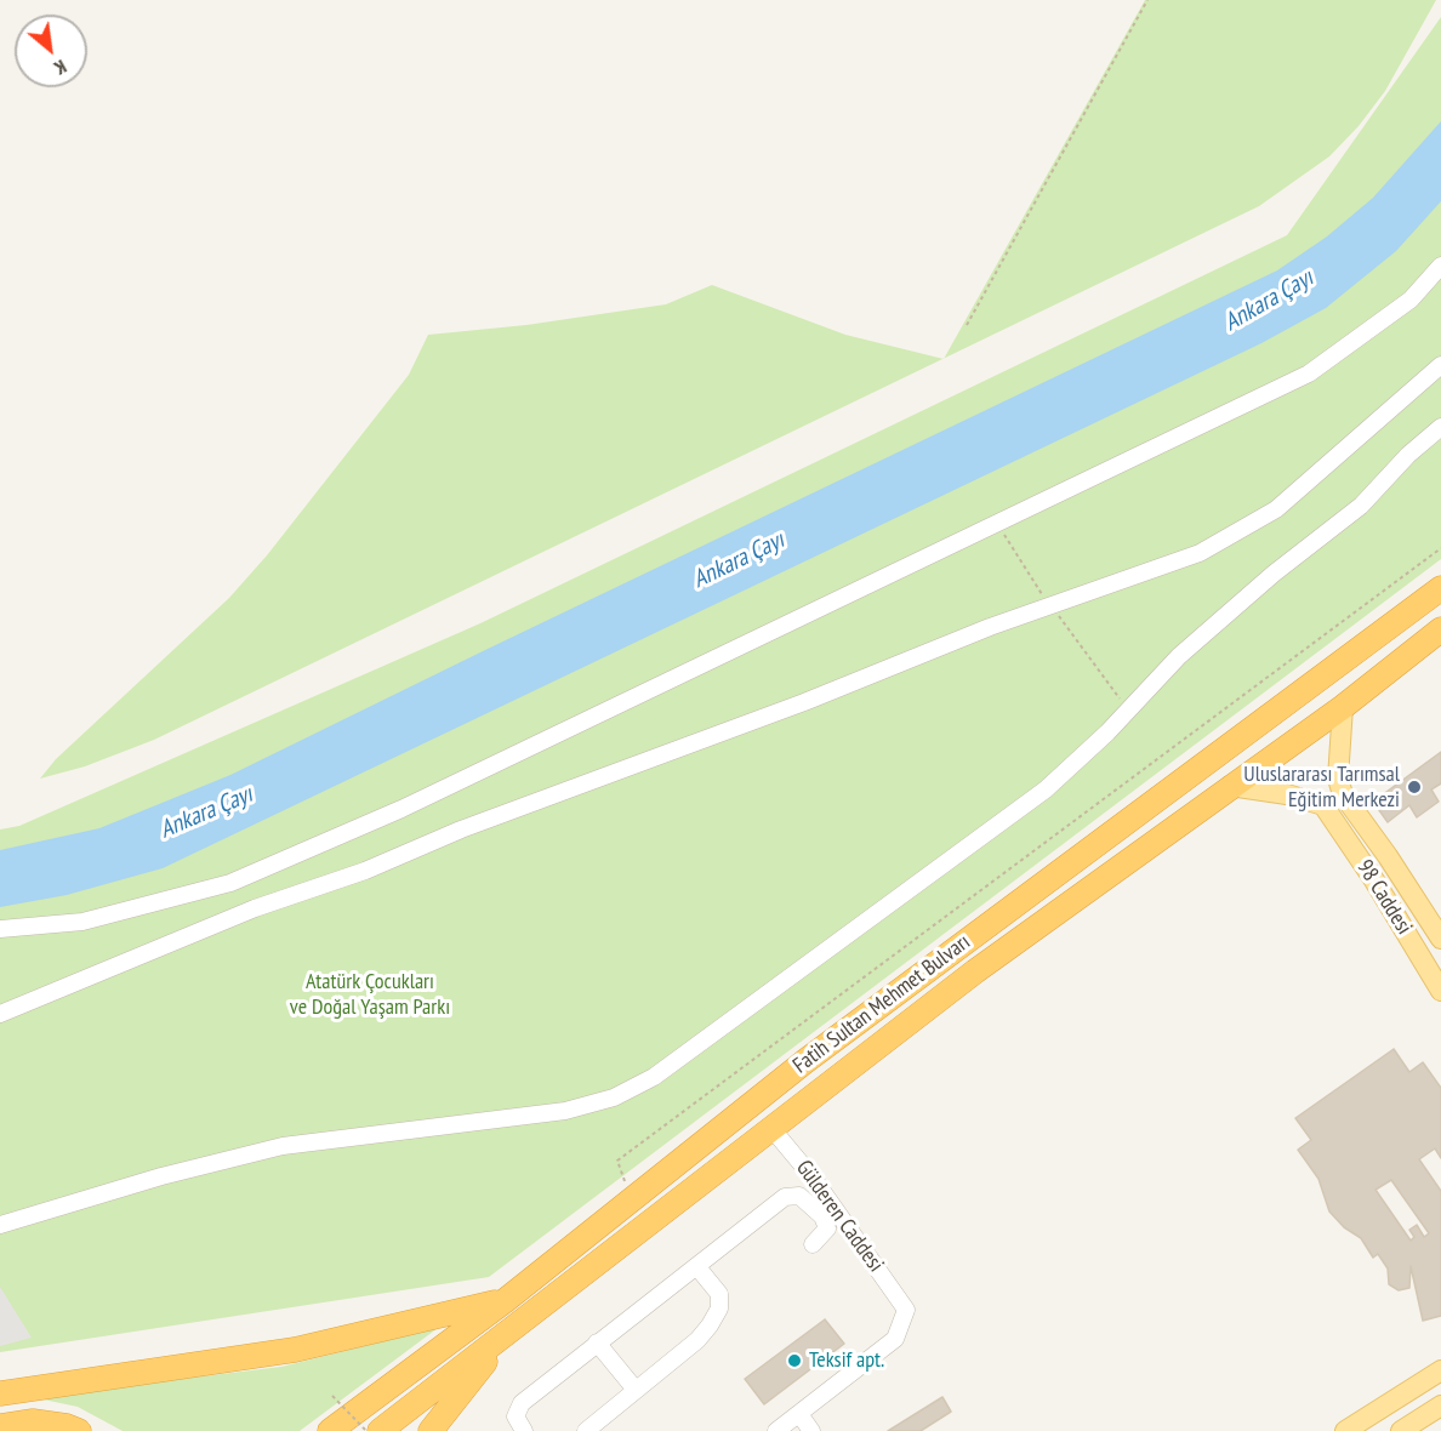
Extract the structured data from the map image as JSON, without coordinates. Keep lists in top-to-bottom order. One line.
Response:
{"streets":{"highway":["Fatih Sultan Mehmet Bulvarı"],"main road":["98 Caddesi"],"street":["Gülderen Caddesi"]},"crossings":[["98 Caddesi","Fatih Sultan Mehmet Bulvarı"],["Fatih Sultan Mehmet Bulvarı","Gülderen Caddesi"]],"water":["Ankara Çayı"],"parks":["Atatürk Çocukları ve Doğal Yaşam Parkı"],"places":["Uluslararası Tarımsal Eğitim Merkezi","Teksif apt."],"north":"bottom right"}
